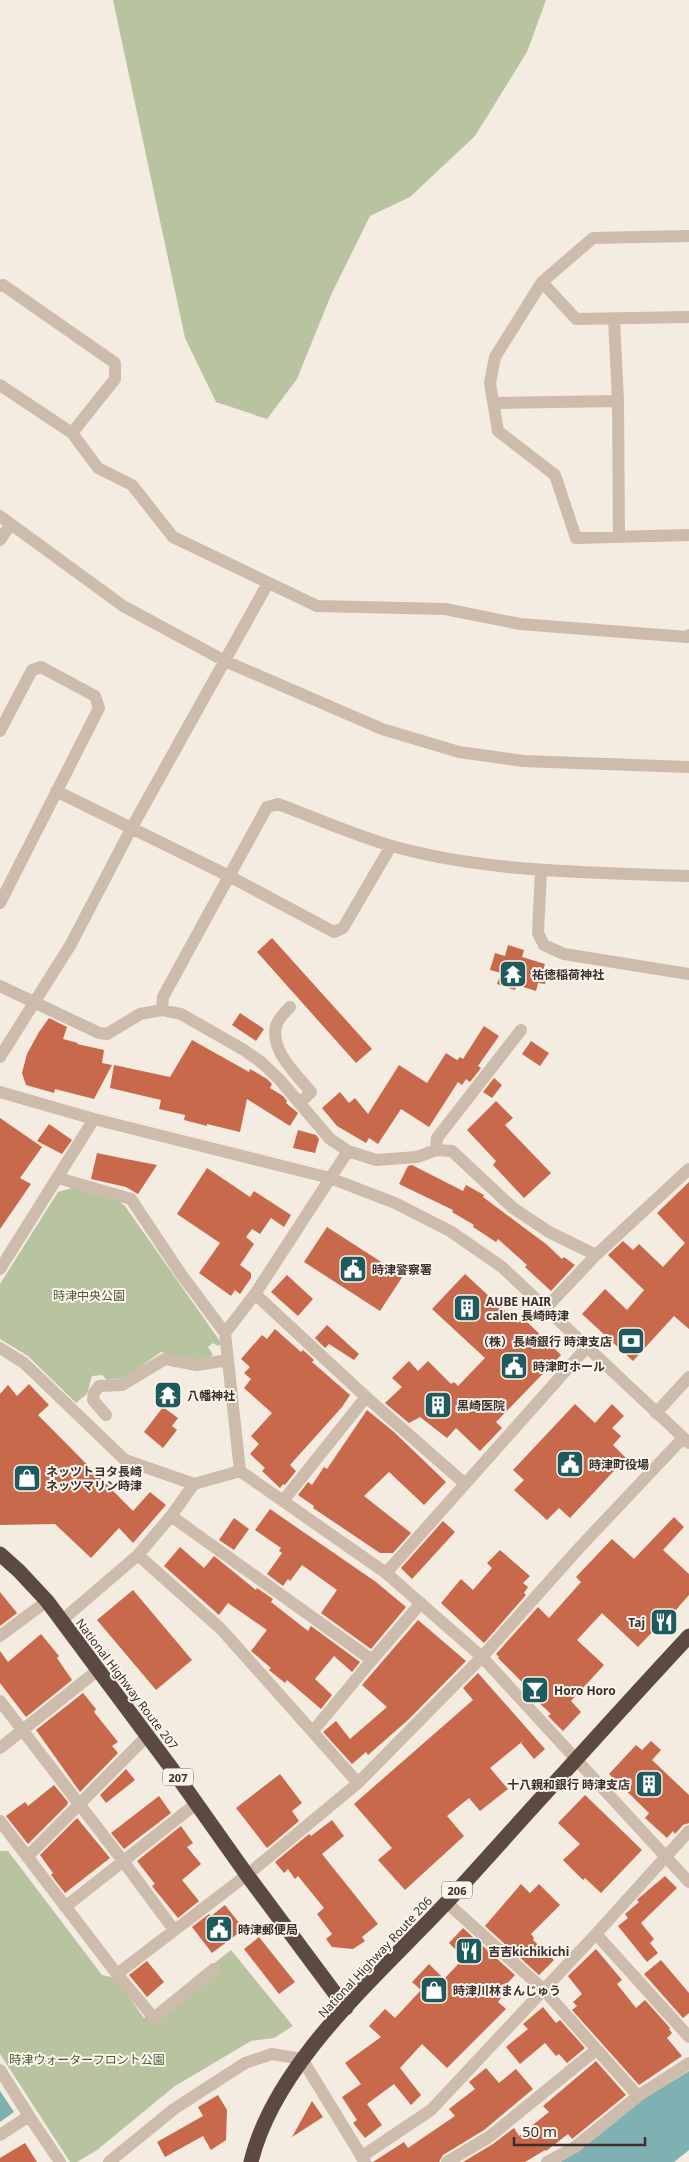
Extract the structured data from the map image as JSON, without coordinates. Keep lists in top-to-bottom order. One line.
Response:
{"streets":{"highway":["National Highway Route 207","207","206","National Highway Route 206"]},"crossings":[["National Highway Route 207","National Highway Route 206"]],"parks":["時津中央公園","時津ウォーターフロント公園"],"places":{"temple":["祐徳稲荷神社","八幡神社"],"public building":["時津警察署","時津町ホール","時津町役場","時津郵便局"],"building":["AUBE HAIR calen 長崎時津","黒崎医院","十八親和銀行 時津支店"],"bank":["（株）長崎銀行 時津支店"],"shop":["ネッツトヨタ長崎 ネッツマリン時津","時津川林まんじゅう"],"restaurant":["Taj","吉吉kichikichi"],"bar":["Horo Horo"]},"scale_bar":"50 m"}
